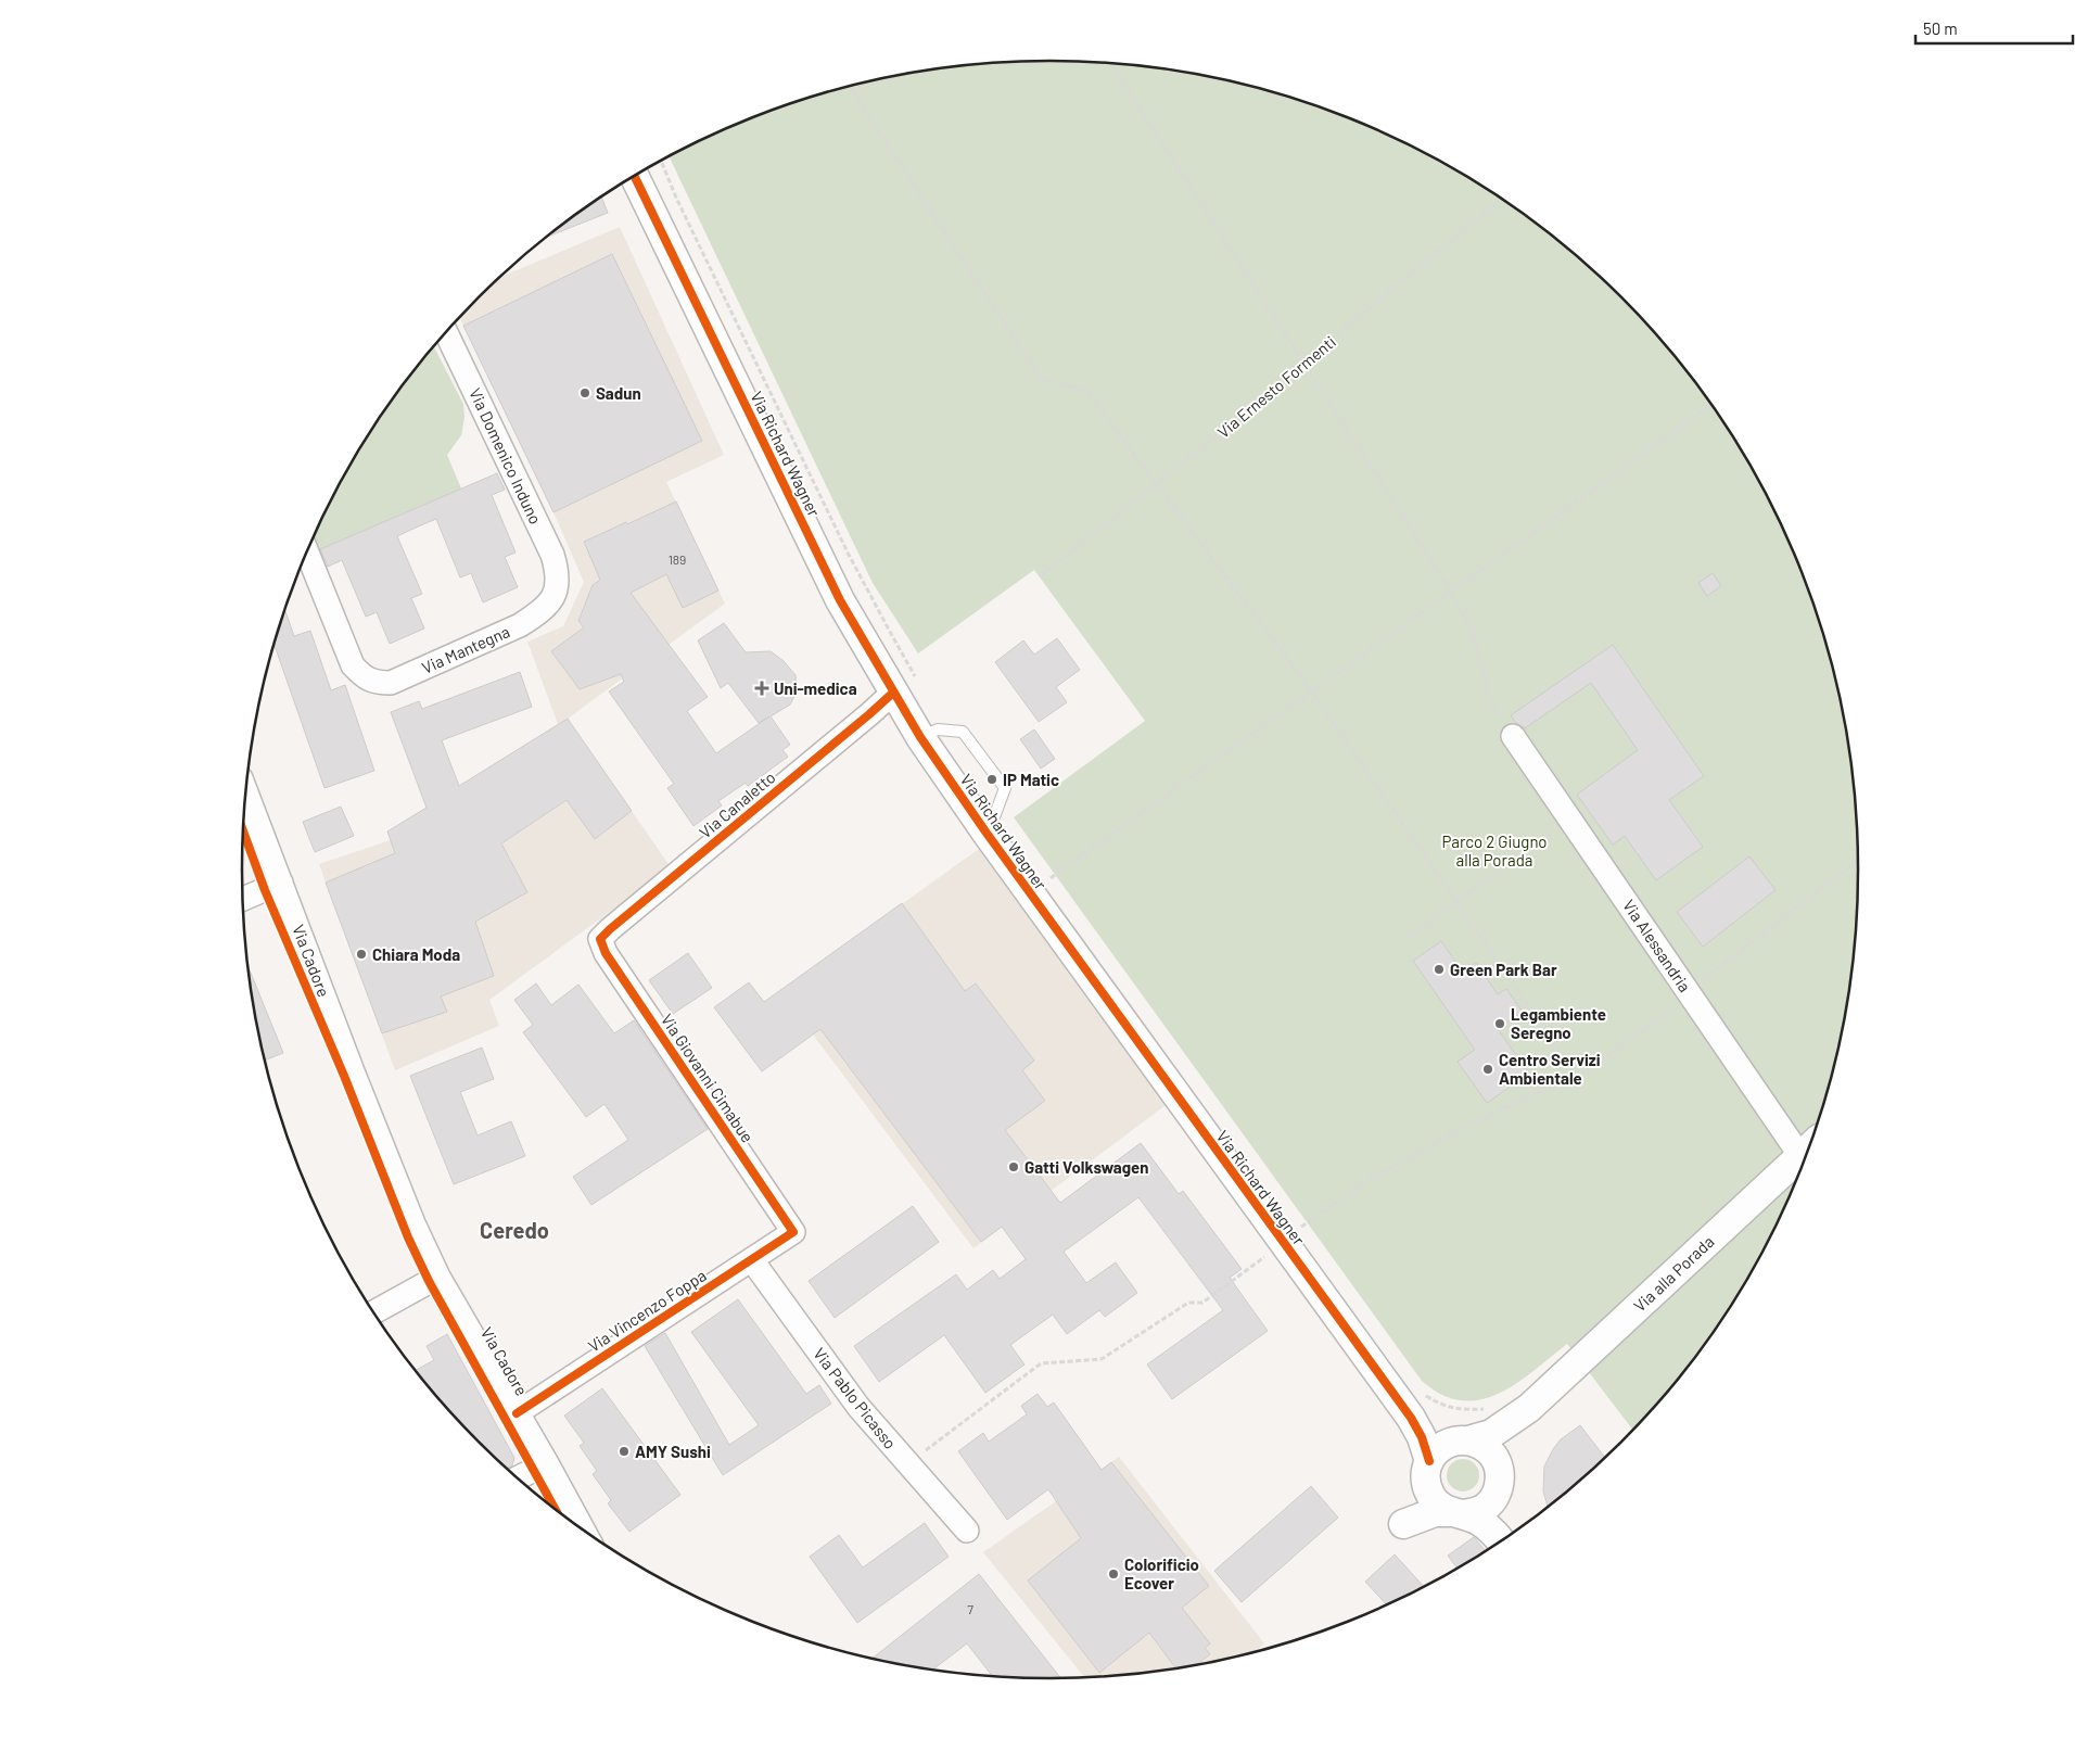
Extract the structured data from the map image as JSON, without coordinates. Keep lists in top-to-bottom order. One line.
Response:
{"streets":{"street":["Via Richard Wagner","Via Domenico Induno","Via Mantegna","Via Canaletto","Via Alessandria","Via Cadore","Via Giovanni Cimabue","Via alla Porada","Via Vincenzo Foppa","Via Pablo Picasso"],"path":["Via Ernesto Formenti"]},"crossings":[["Via Richard Wagner","Via Canaletto"],["Via Richard Wagner","Via alla Porada"],["Via Domenico Induno","Via Mantegna"],["Via Canaletto","Via Giovanni Cimabue"],["Via Alessandria","Via alla Porada"],["Via Cadore","Via Vincenzo Foppa"],["Via Giovanni Cimabue","Via Vincenzo Foppa"],["Via Vincenzo Foppa","Via Pablo Picasso"]],"districts":["Ceredo"],"parks":["Parco 2 Giugno alla Porada"],"places":{"other":["Sadun","IP Matic","Chiara Moda","Green Park Bar","Legambiente Seregno","Centro Servizi Ambientale","Gatti Volkswagen","AMY Sushi","Colorificio Ecover"],"health":["Uni-medica"]},"house_numbers":["189","7"],"scale_bar":"50 m"}
